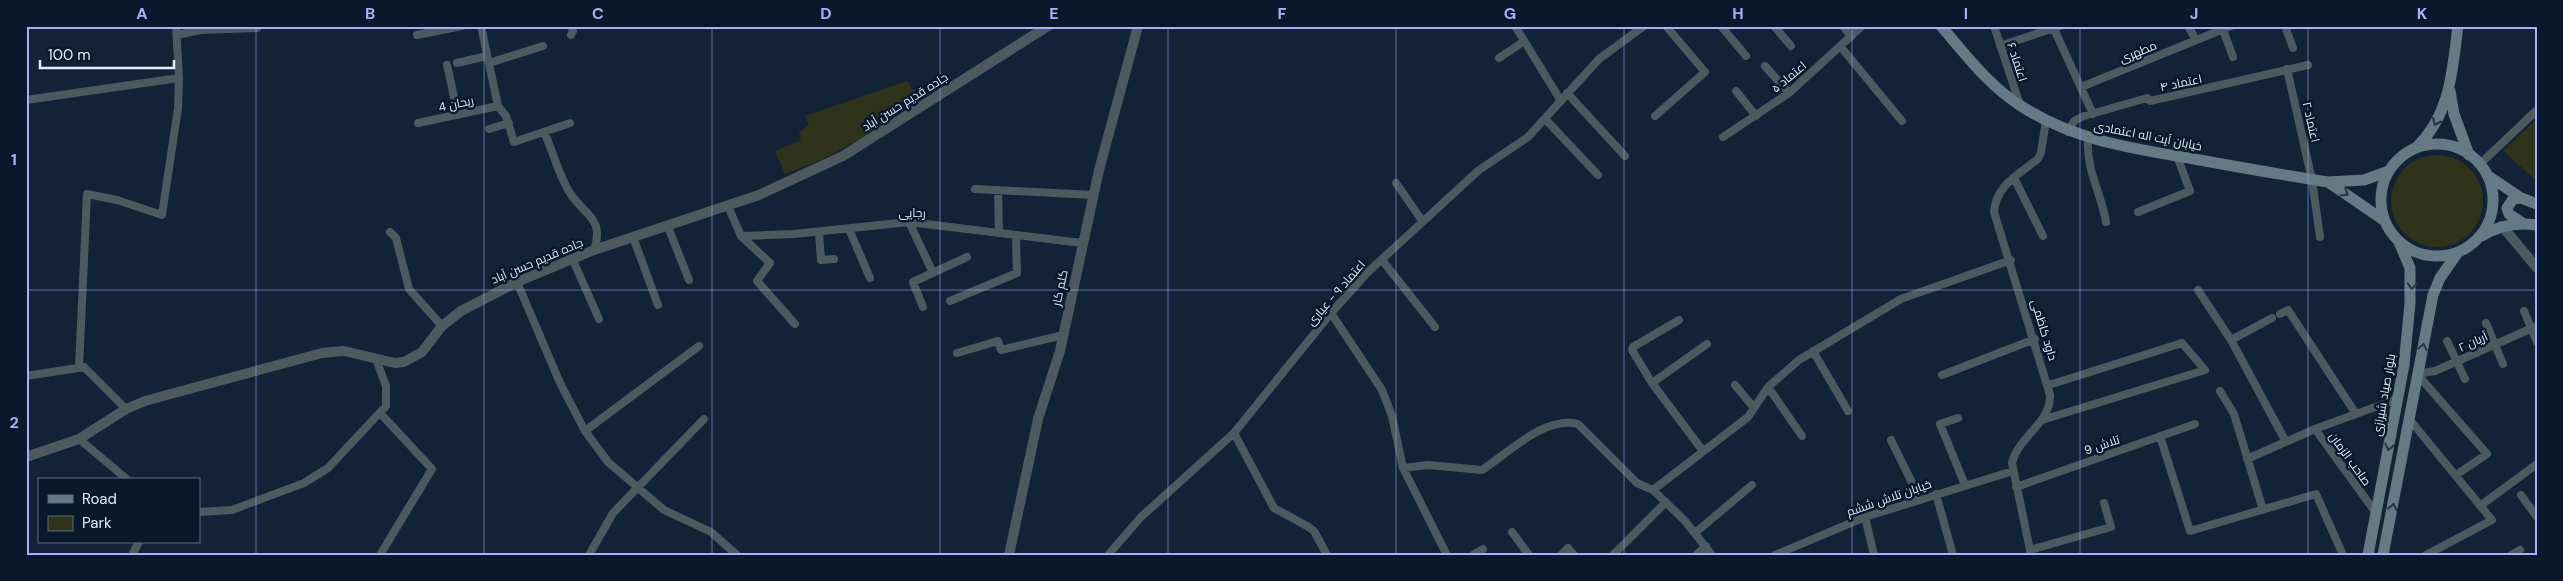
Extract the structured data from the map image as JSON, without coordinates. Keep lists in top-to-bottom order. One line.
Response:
{"streets":{"main road":["خیابان آیت اله اعتمادی","بلوار صیاد شیرازی"],"street":["مطهری","اعتماد ۶","اعتماد ۵","اعتماد ۴","جاده قدیم حسن آباد","ریحان 4","اعتماد ۲","رجایی","کلم کار","اعتماد ۹ - عیاری","داود کاظمی","آریان ۲","تلاش 9","صاحب الزمان","خیابان تلاش ششم"]},"crossings":[["اعتماد ۶","خیابان آیت اله اعتمادی"],["اعتماد ۴","اعتماد ۲"],["اعتماد ۴","خیابان آیت اله اعتمادی"],["اعتماد ۲","خیابان آیت اله اعتمادی"],["خیابان آیت اله اعتمادی","داود کاظمی"],["خیابان آیت اله اعتمادی","بلوار صیاد شیرازی"],["رجایی","کلم کار"],["داود کاظمی","تلاش 9"],["داود کاظمی","خیابان تلاش ششم"],["بلوار صیاد شیرازی","صاحب الزمان"]],"legend":["Road","Park"],"scale_bar":"100 m","grid":{"columns":["A","B","C","D","E","F","G","H","I","J","K"],"rows":["1","2"]}}
